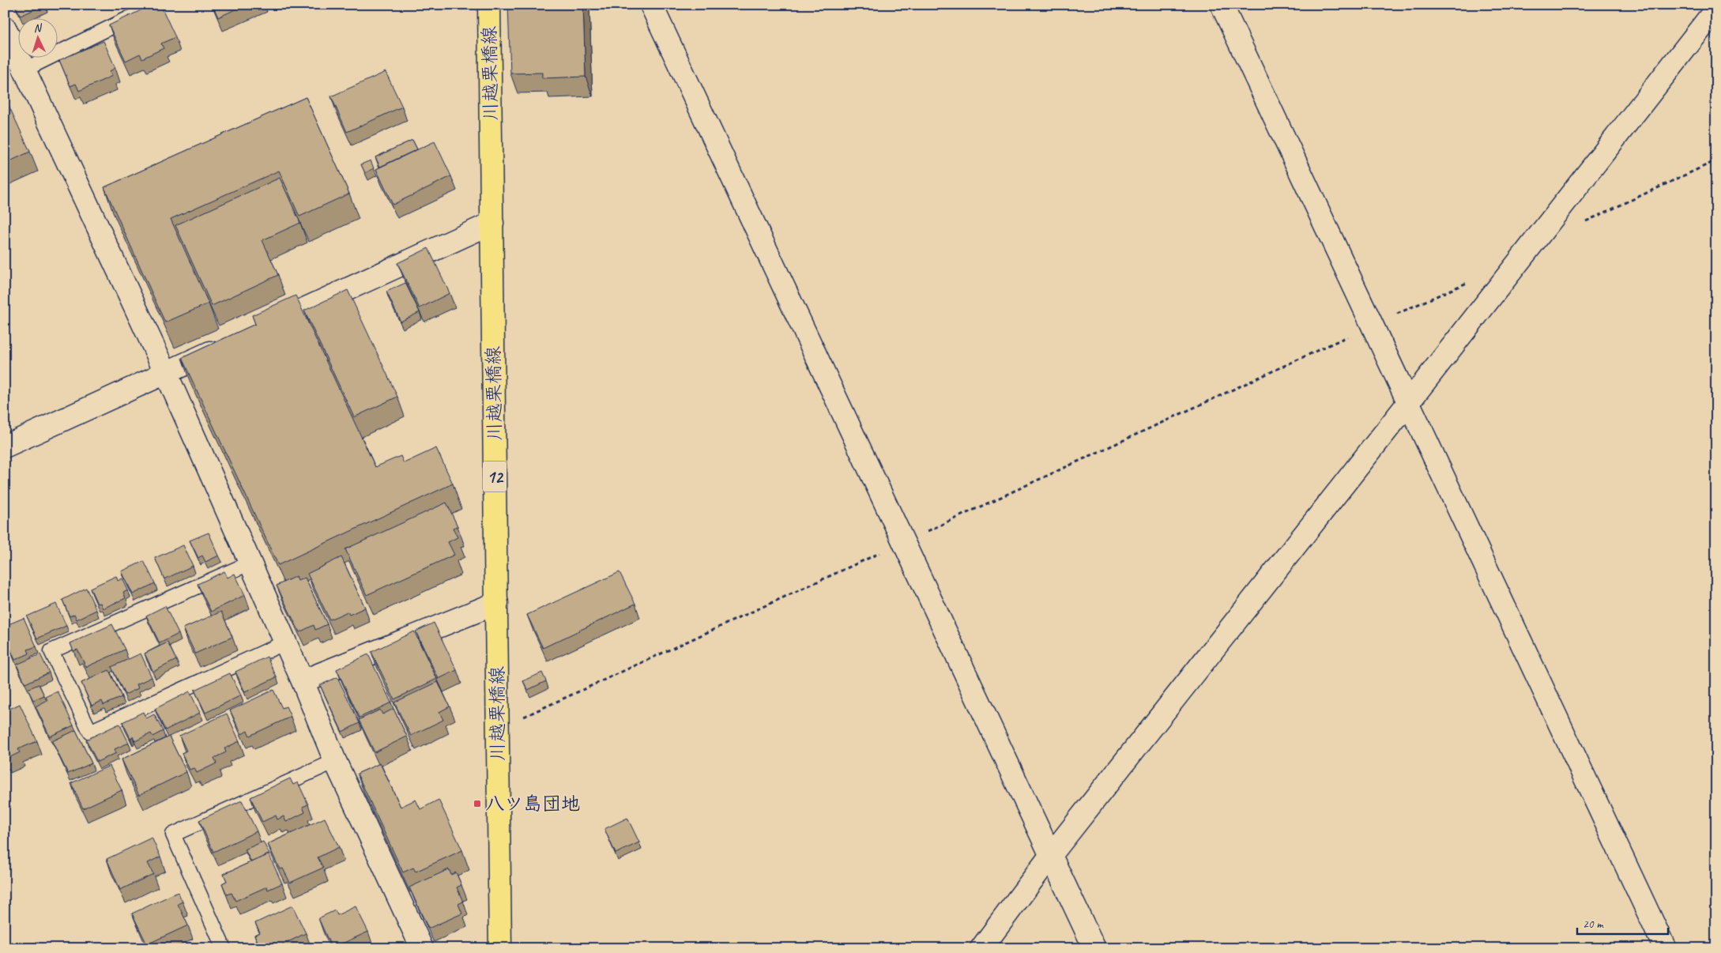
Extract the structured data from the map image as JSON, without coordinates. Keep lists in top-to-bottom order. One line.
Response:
{"streets":{"main road":["川越栗橋線","12"]},"places":{"transit":["八ツ島団地"]},"scale_bar":"20 m","north":"top"}
